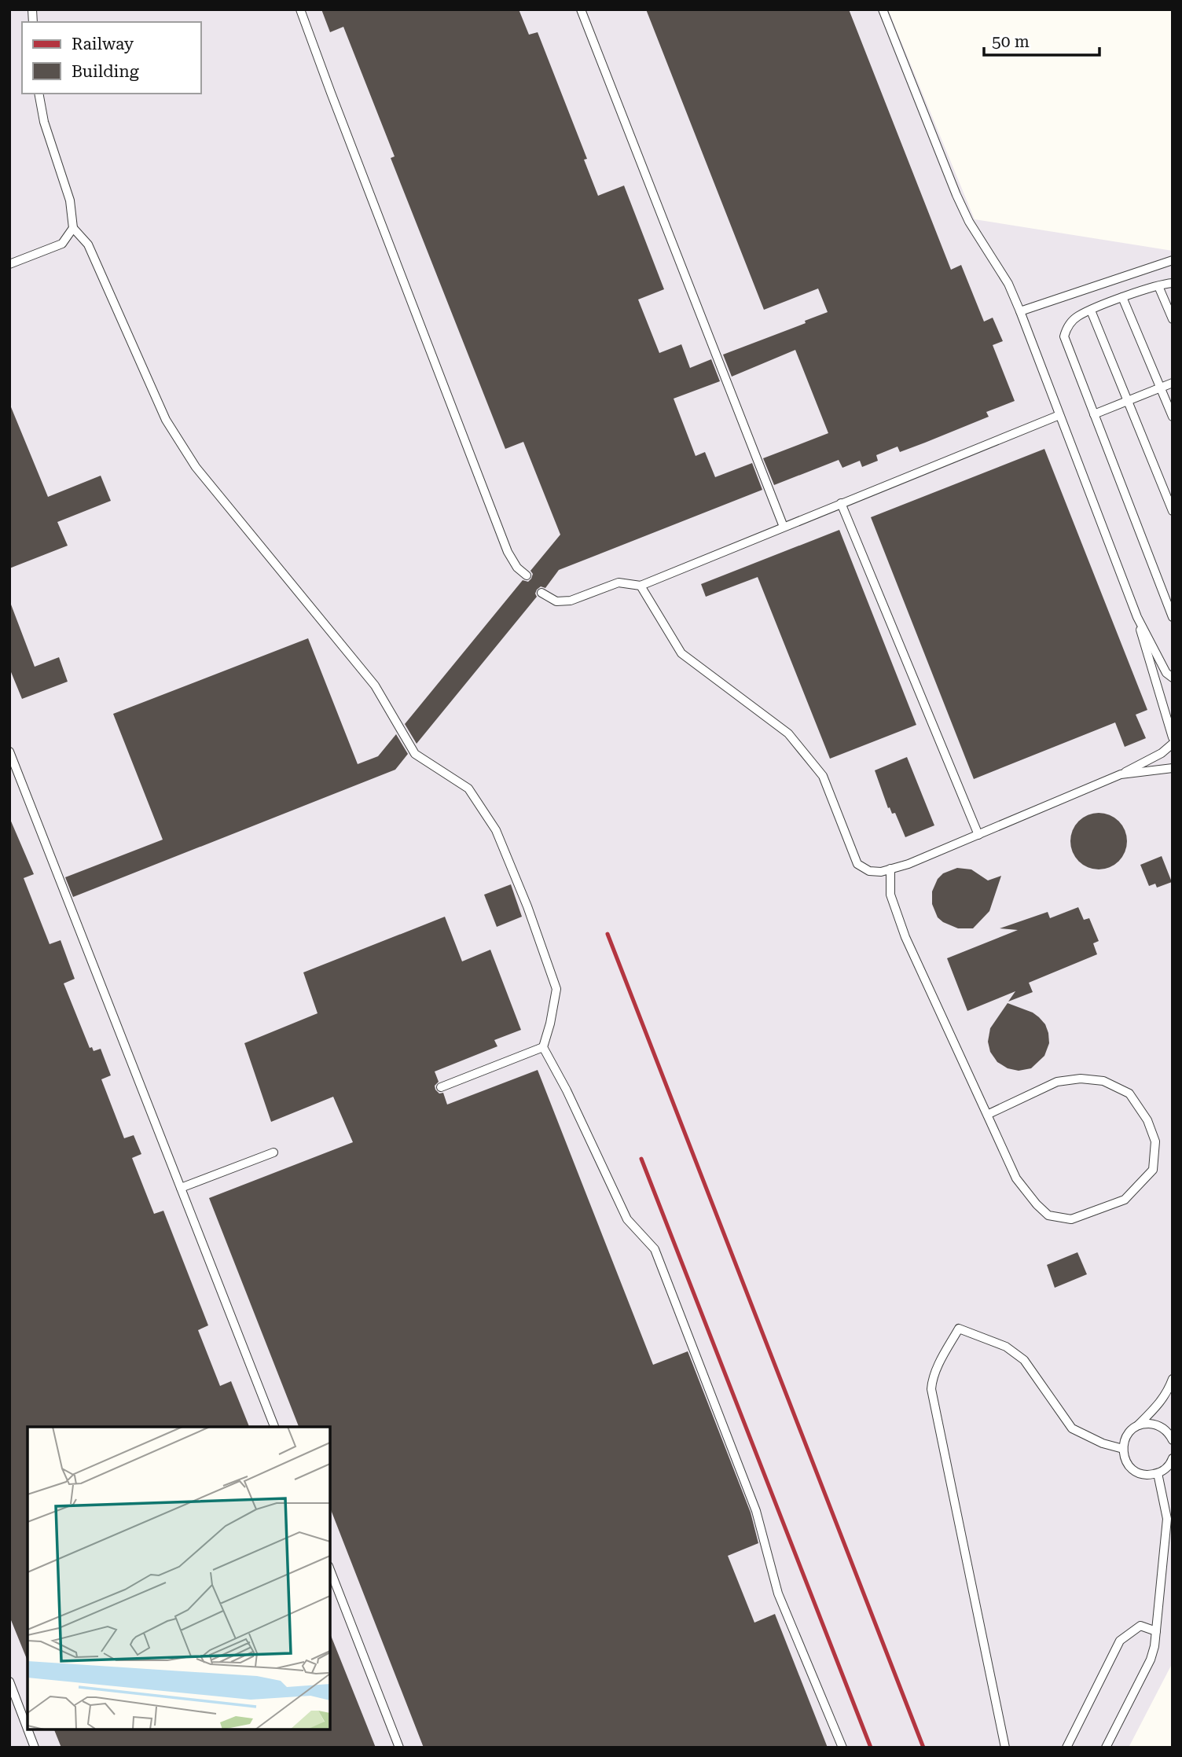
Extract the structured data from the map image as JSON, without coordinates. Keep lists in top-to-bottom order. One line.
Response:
{"legend":["Railway","Building"],"scale_bar":"50 m"}
